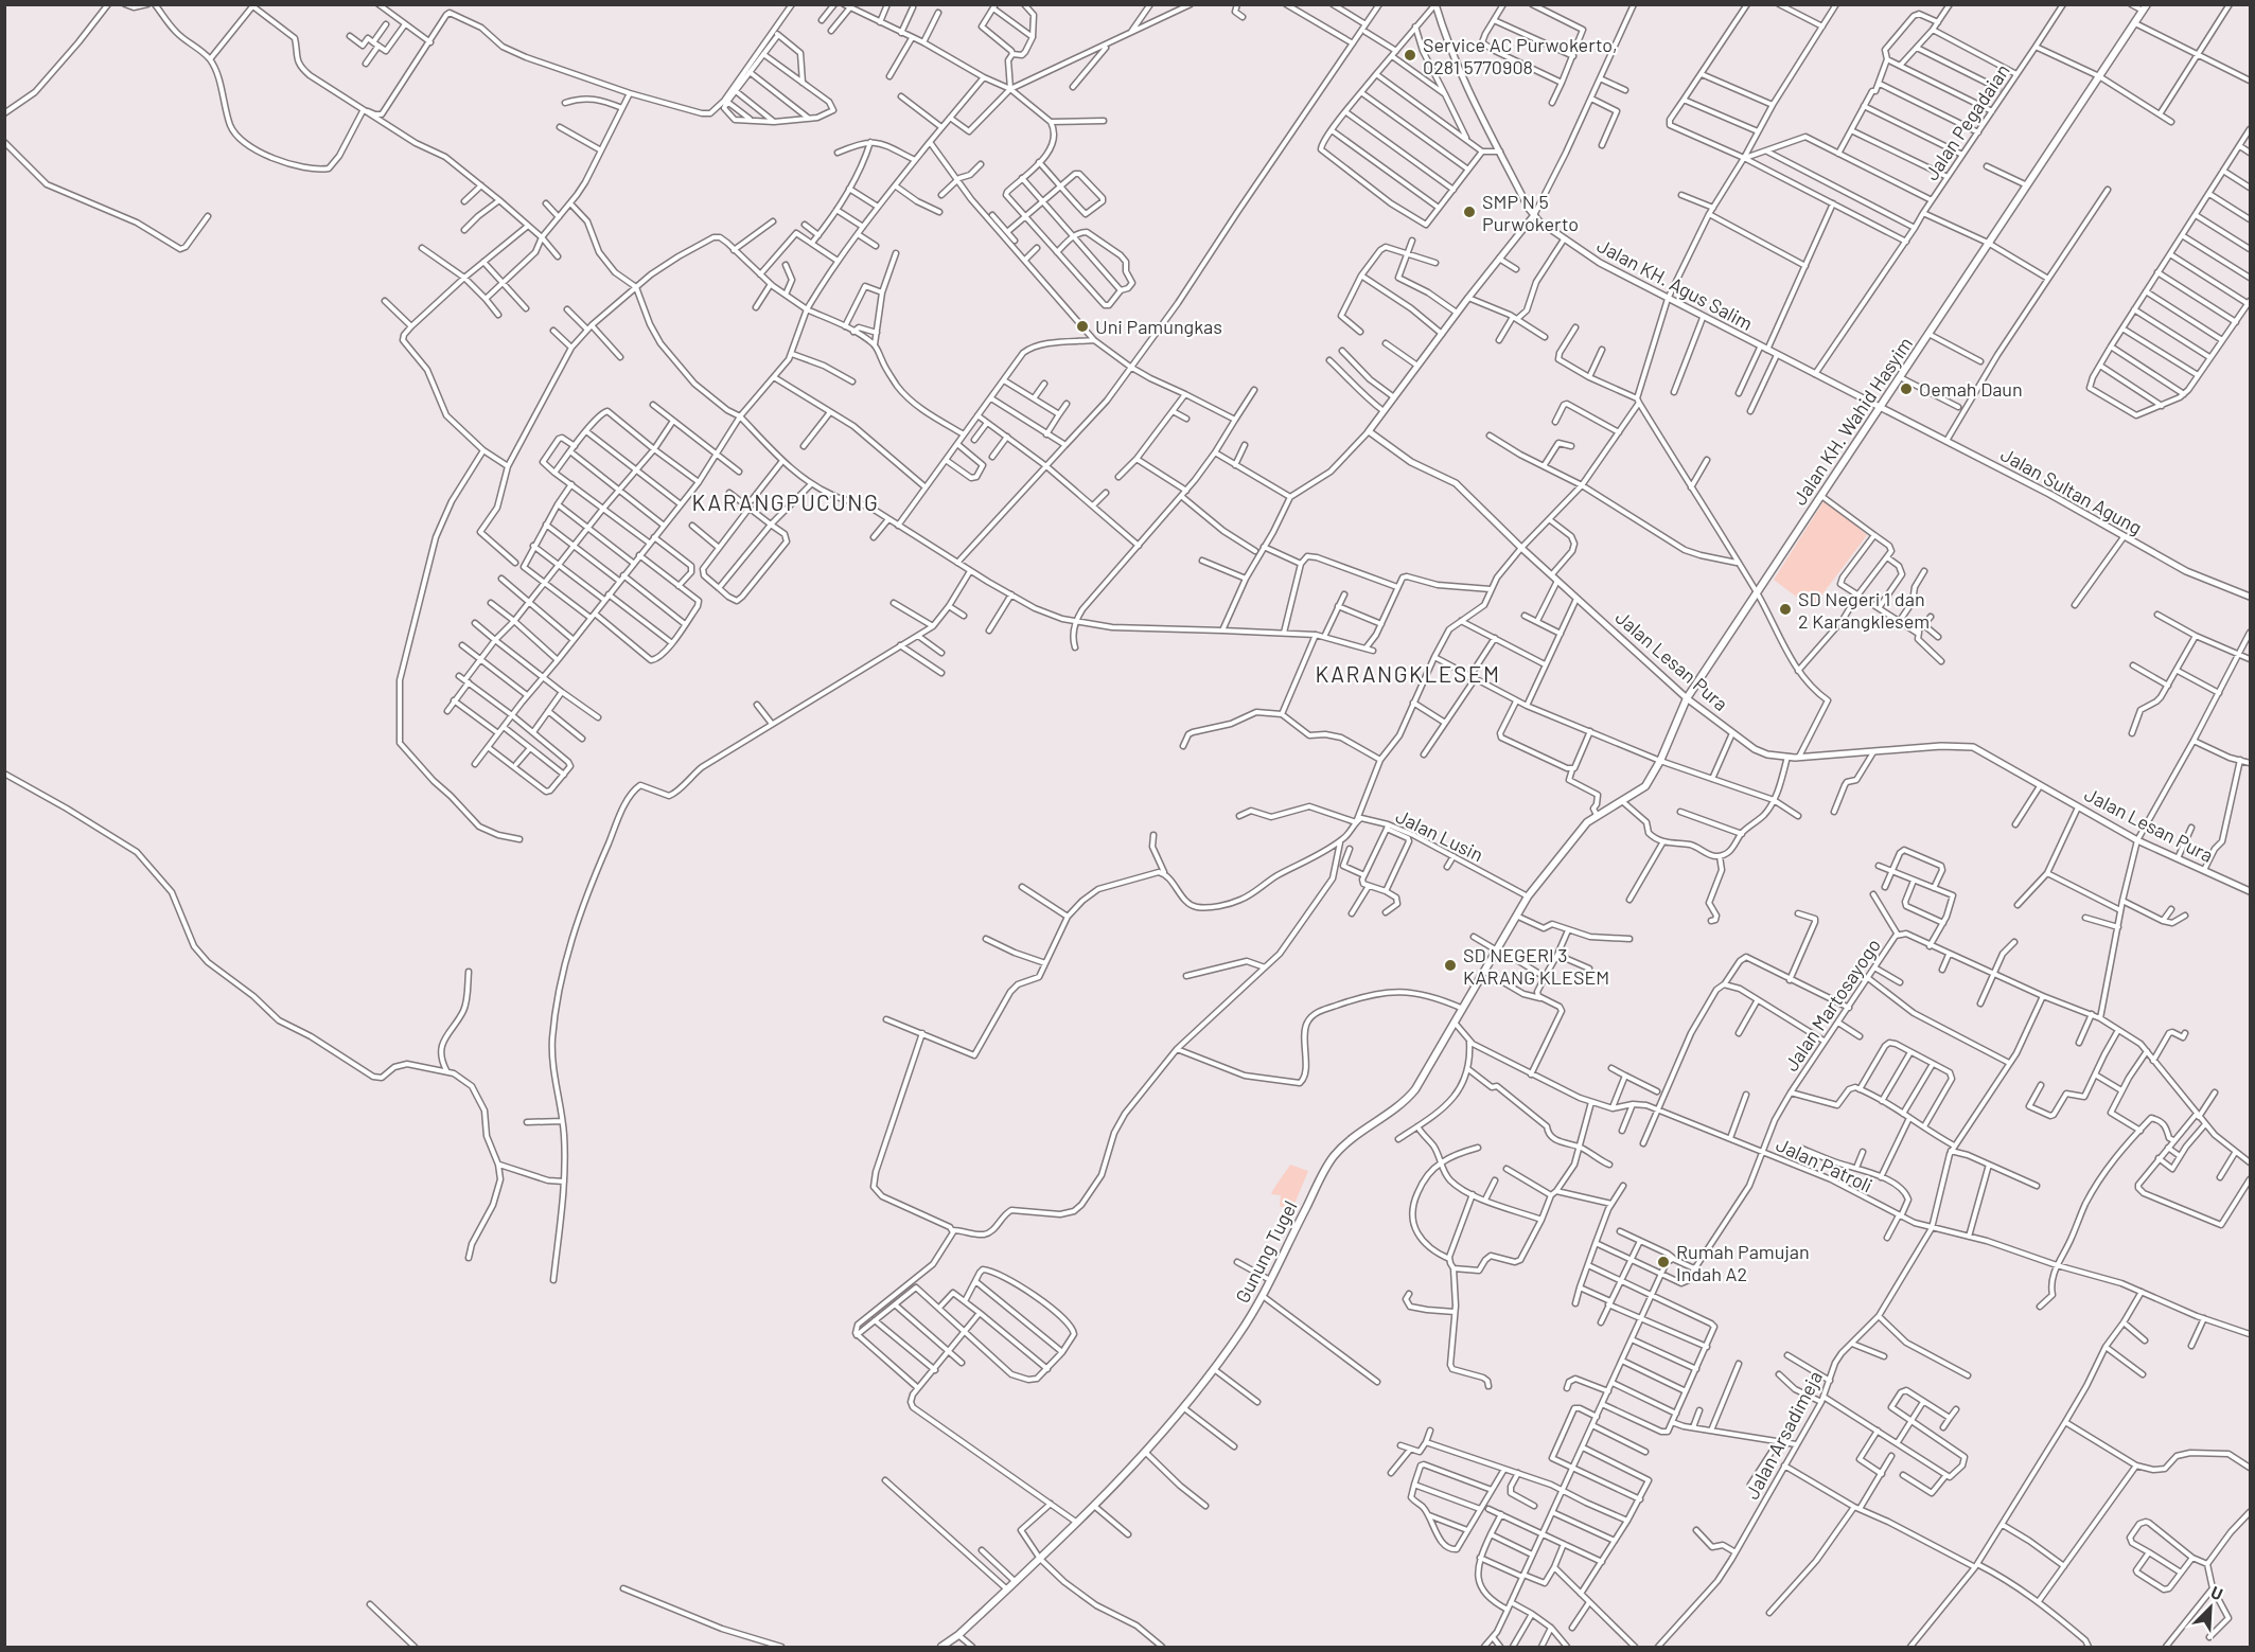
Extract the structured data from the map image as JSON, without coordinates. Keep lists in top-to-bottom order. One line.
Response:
{"streets":{"main road":["Jalan KH. Wahid Hasyim","Gunung Tugel"],"street":["Jalan Pegadaian","Jalan KH. Agus Salim","Jalan Sultan Agung","Jalan Lesan Pura","Jalan Lusin","Jalan Martosayogo","Jalan Patroli","Jalan Arsadimeja"]},"crossings":[["Jalan Pegadaian","Jalan KH. Agus Salim"],["Jalan KH. Agus Salim","Jalan KH. Wahid Hasyim"],["Jalan KH. Agus Salim","Jalan Sultan Agung"],["Jalan KH. Wahid Hasyim","Jalan Sultan Agung"],["Jalan KH. Wahid Hasyim","Jalan Lesan Pura"],["Jalan KH. Wahid Hasyim","Gunung Tugel"],["Jalan Lusin","Gunung Tugel"],["Jalan Martosayogo","Jalan Patroli"],["Jalan Martosayogo","Jalan Arsadimeja"],["Jalan Patroli","Gunung Tugel"],["Jalan Patroli","Jalan Arsadimeja"]],"districts":["KARANGPUCUNG","KARANGKLESEM"],"places":["Service AC Purwokerto, 0281 5770908","SMP N 5 Purwokerto","Uni Pamungkas","Oemah Daun","SD Negeri 1 dan 2 Karangklesem","SD NEGERI 3 KARANG KLESEM","Rumah Pamujan Indah A2"],"north":"top right"}
